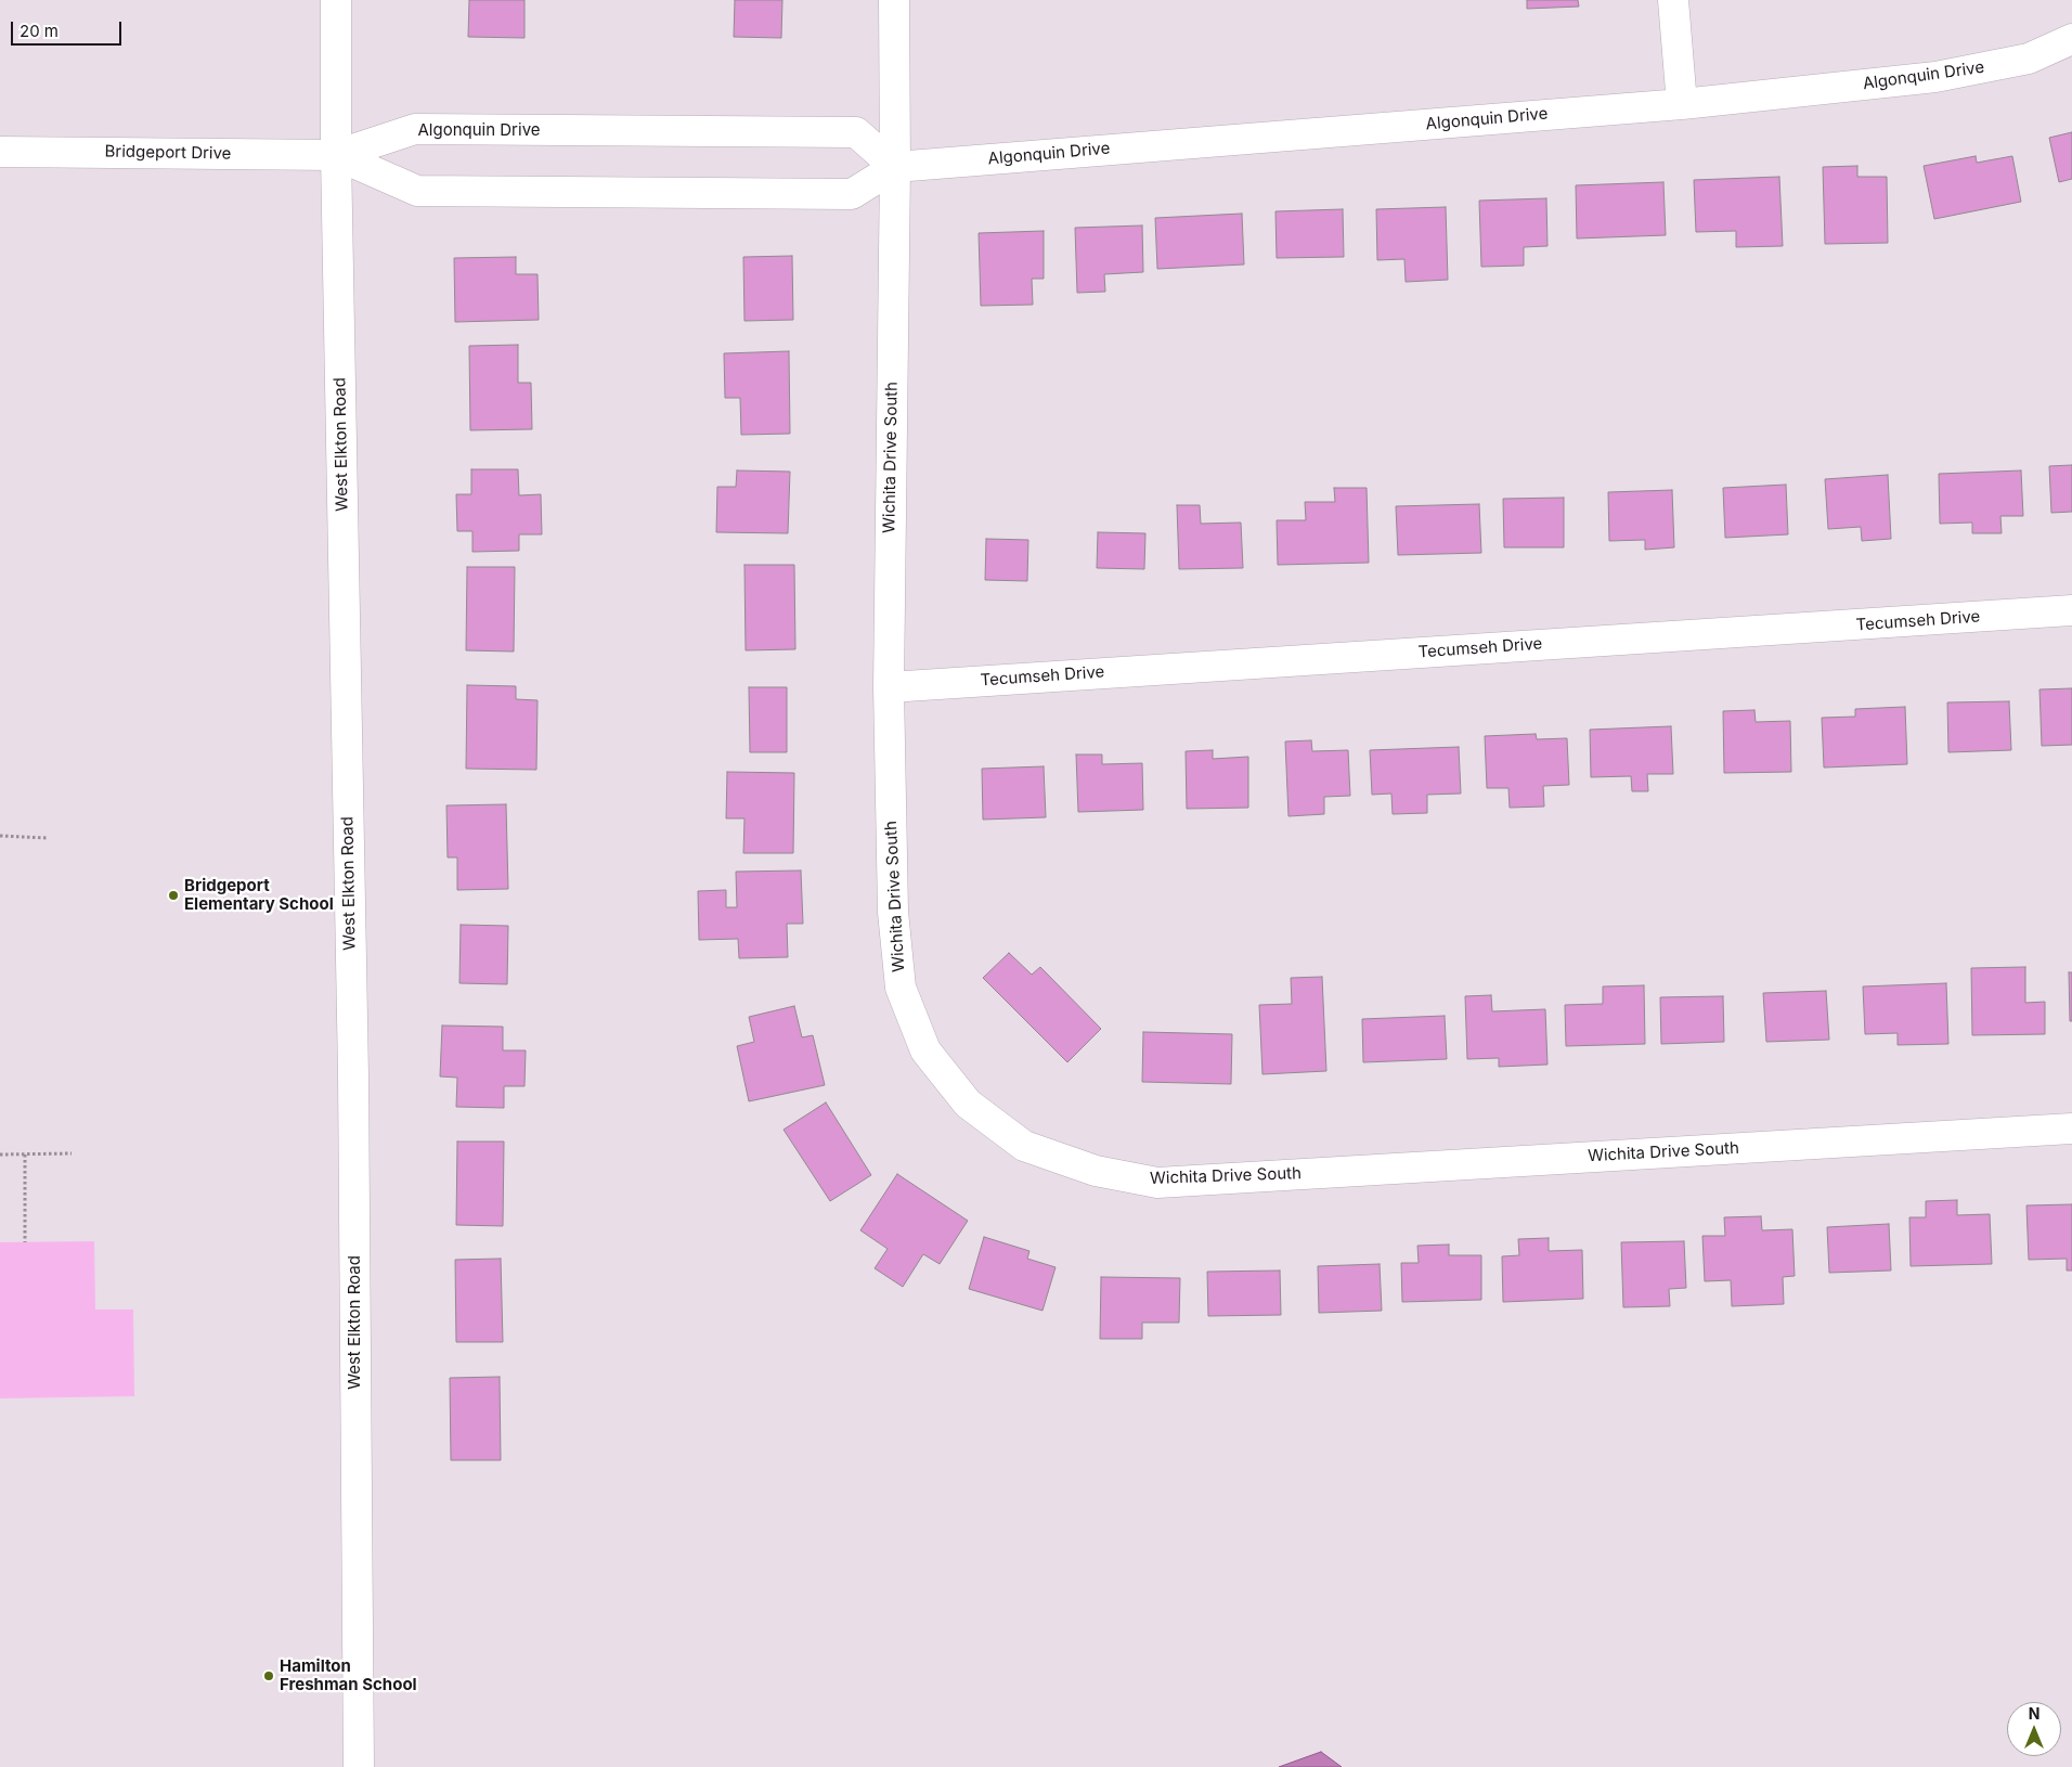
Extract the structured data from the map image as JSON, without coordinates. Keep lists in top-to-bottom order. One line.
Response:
{"streets":{"street":["Algonquin Drive","Bridgeport Drive","West Elkton Road","Wichita Drive South","Tecumseh Drive"]},"crossings":[["Algonquin Drive","Bridgeport Drive"],["Algonquin Drive","West Elkton Road"],["Algonquin Drive","Wichita Drive South"],["Bridgeport Drive","West Elkton Road"],["Wichita Drive South","Tecumseh Drive"]],"places":["Bridgeport Elementary School","Hamilton Freshman School"],"scale_bar":"20 m","north":"top"}
